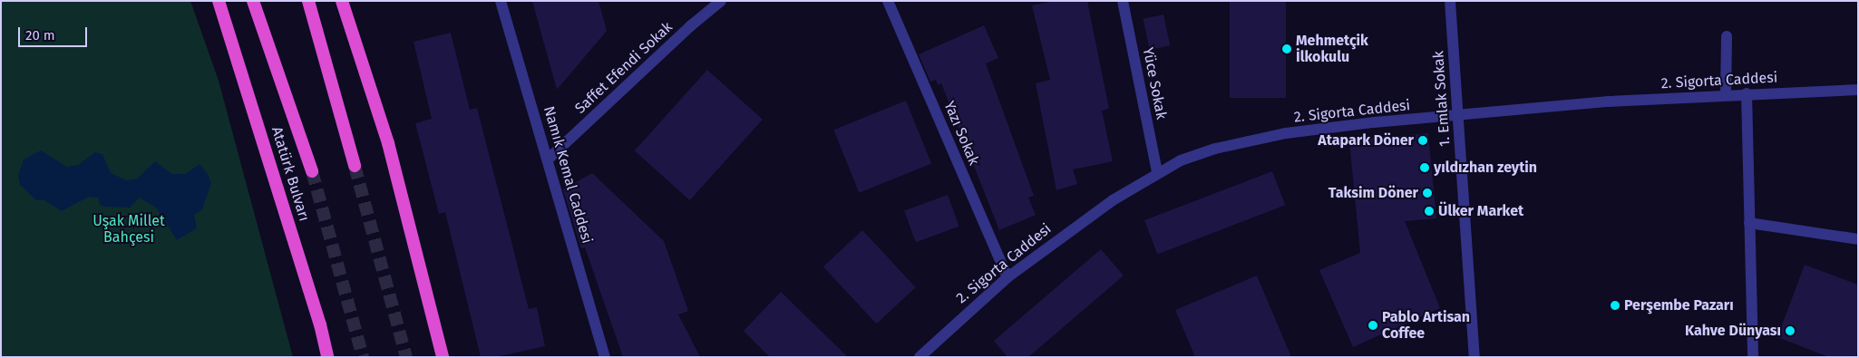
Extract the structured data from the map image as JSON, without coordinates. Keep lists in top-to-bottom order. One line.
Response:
{"streets":{"highway":["Atatürk Bulvarı"],"street":["Saffet Efendi Sokak","2. Sigorta Caddesi","Yüce Sokak","1. Emlak Sokak","Yazı Sokak","Namık Kemal Caddesi"]},"crossings":[["Saffet Efendi Sokak","Namık Kemal Caddesi"],["2. Sigorta Caddesi","Yüce Sokak"],["2. Sigorta Caddesi","1. Emlak Sokak"],["2. Sigorta Caddesi","Yazı Sokak"]],"parks":["Uşak Millet Bahçesi"],"places":["Mehmetçik İlkokulu","Atapark Döner","yıldızhan zeytin","Taksim Döner","Ülker Market","Perşembe Pazarı","Pablo Artisan Coffee","Kahve Dünyası"],"scale_bar":"20 m"}
